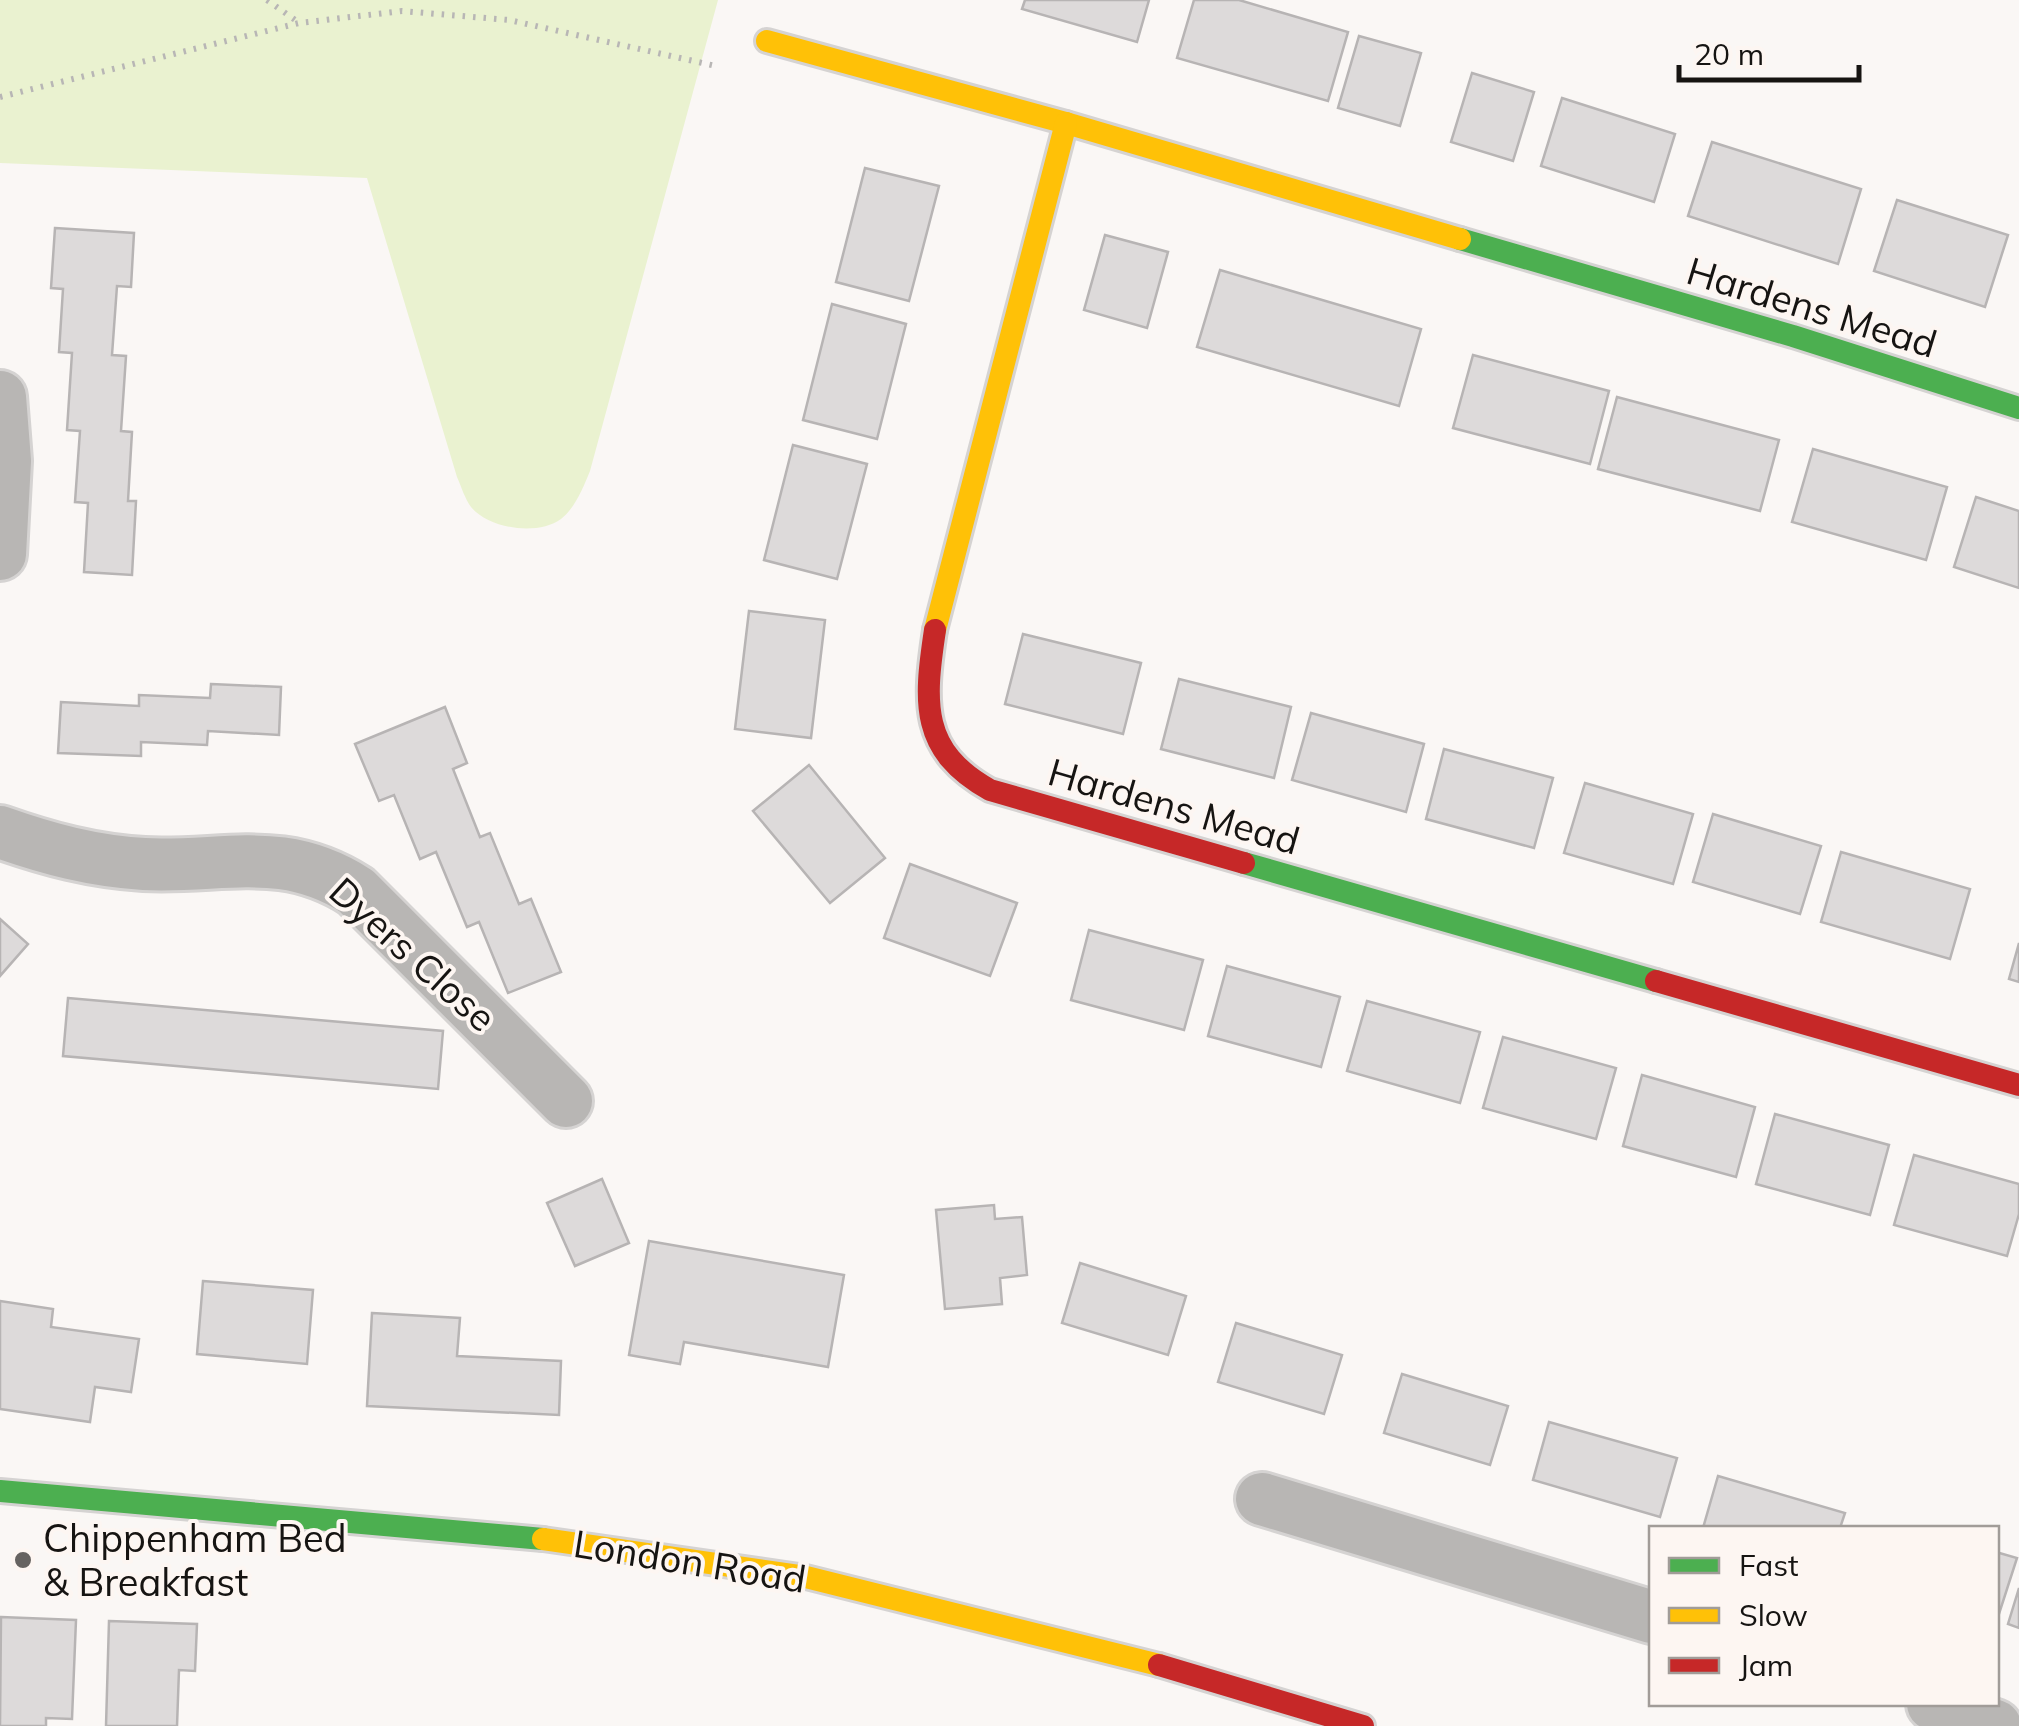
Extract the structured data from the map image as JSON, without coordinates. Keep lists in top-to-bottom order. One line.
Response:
{"streets":{"street":["Hardens Mead","Dyers Close","London Road"]},"places":["Chippenham Bed & Breakfast"],"legend":["Fast","Slow","Jam"],"scale_bar":"20 m"}
